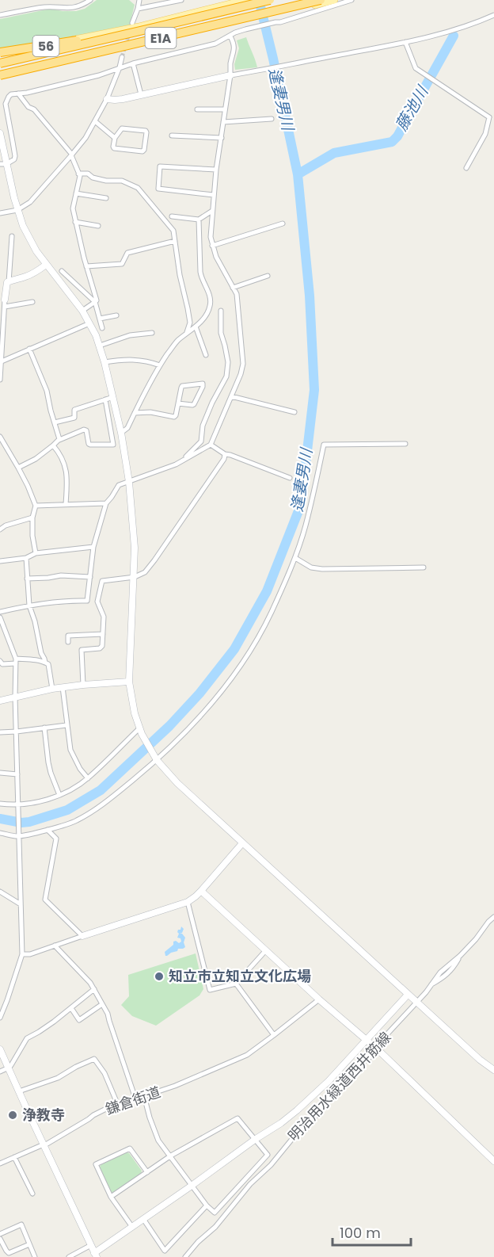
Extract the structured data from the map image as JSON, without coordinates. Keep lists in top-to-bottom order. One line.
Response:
{"streets":{"highway":["E1A"],"main road":["56"],"street":["明治用水緑道西井筋線","鎌倉街道"]},"crossings":[["E1A","56"]],"water":["逢妻男川","藤池川"],"places":["知立市立知立文化広場","浄教寺"],"scale_bar":"100 m"}
